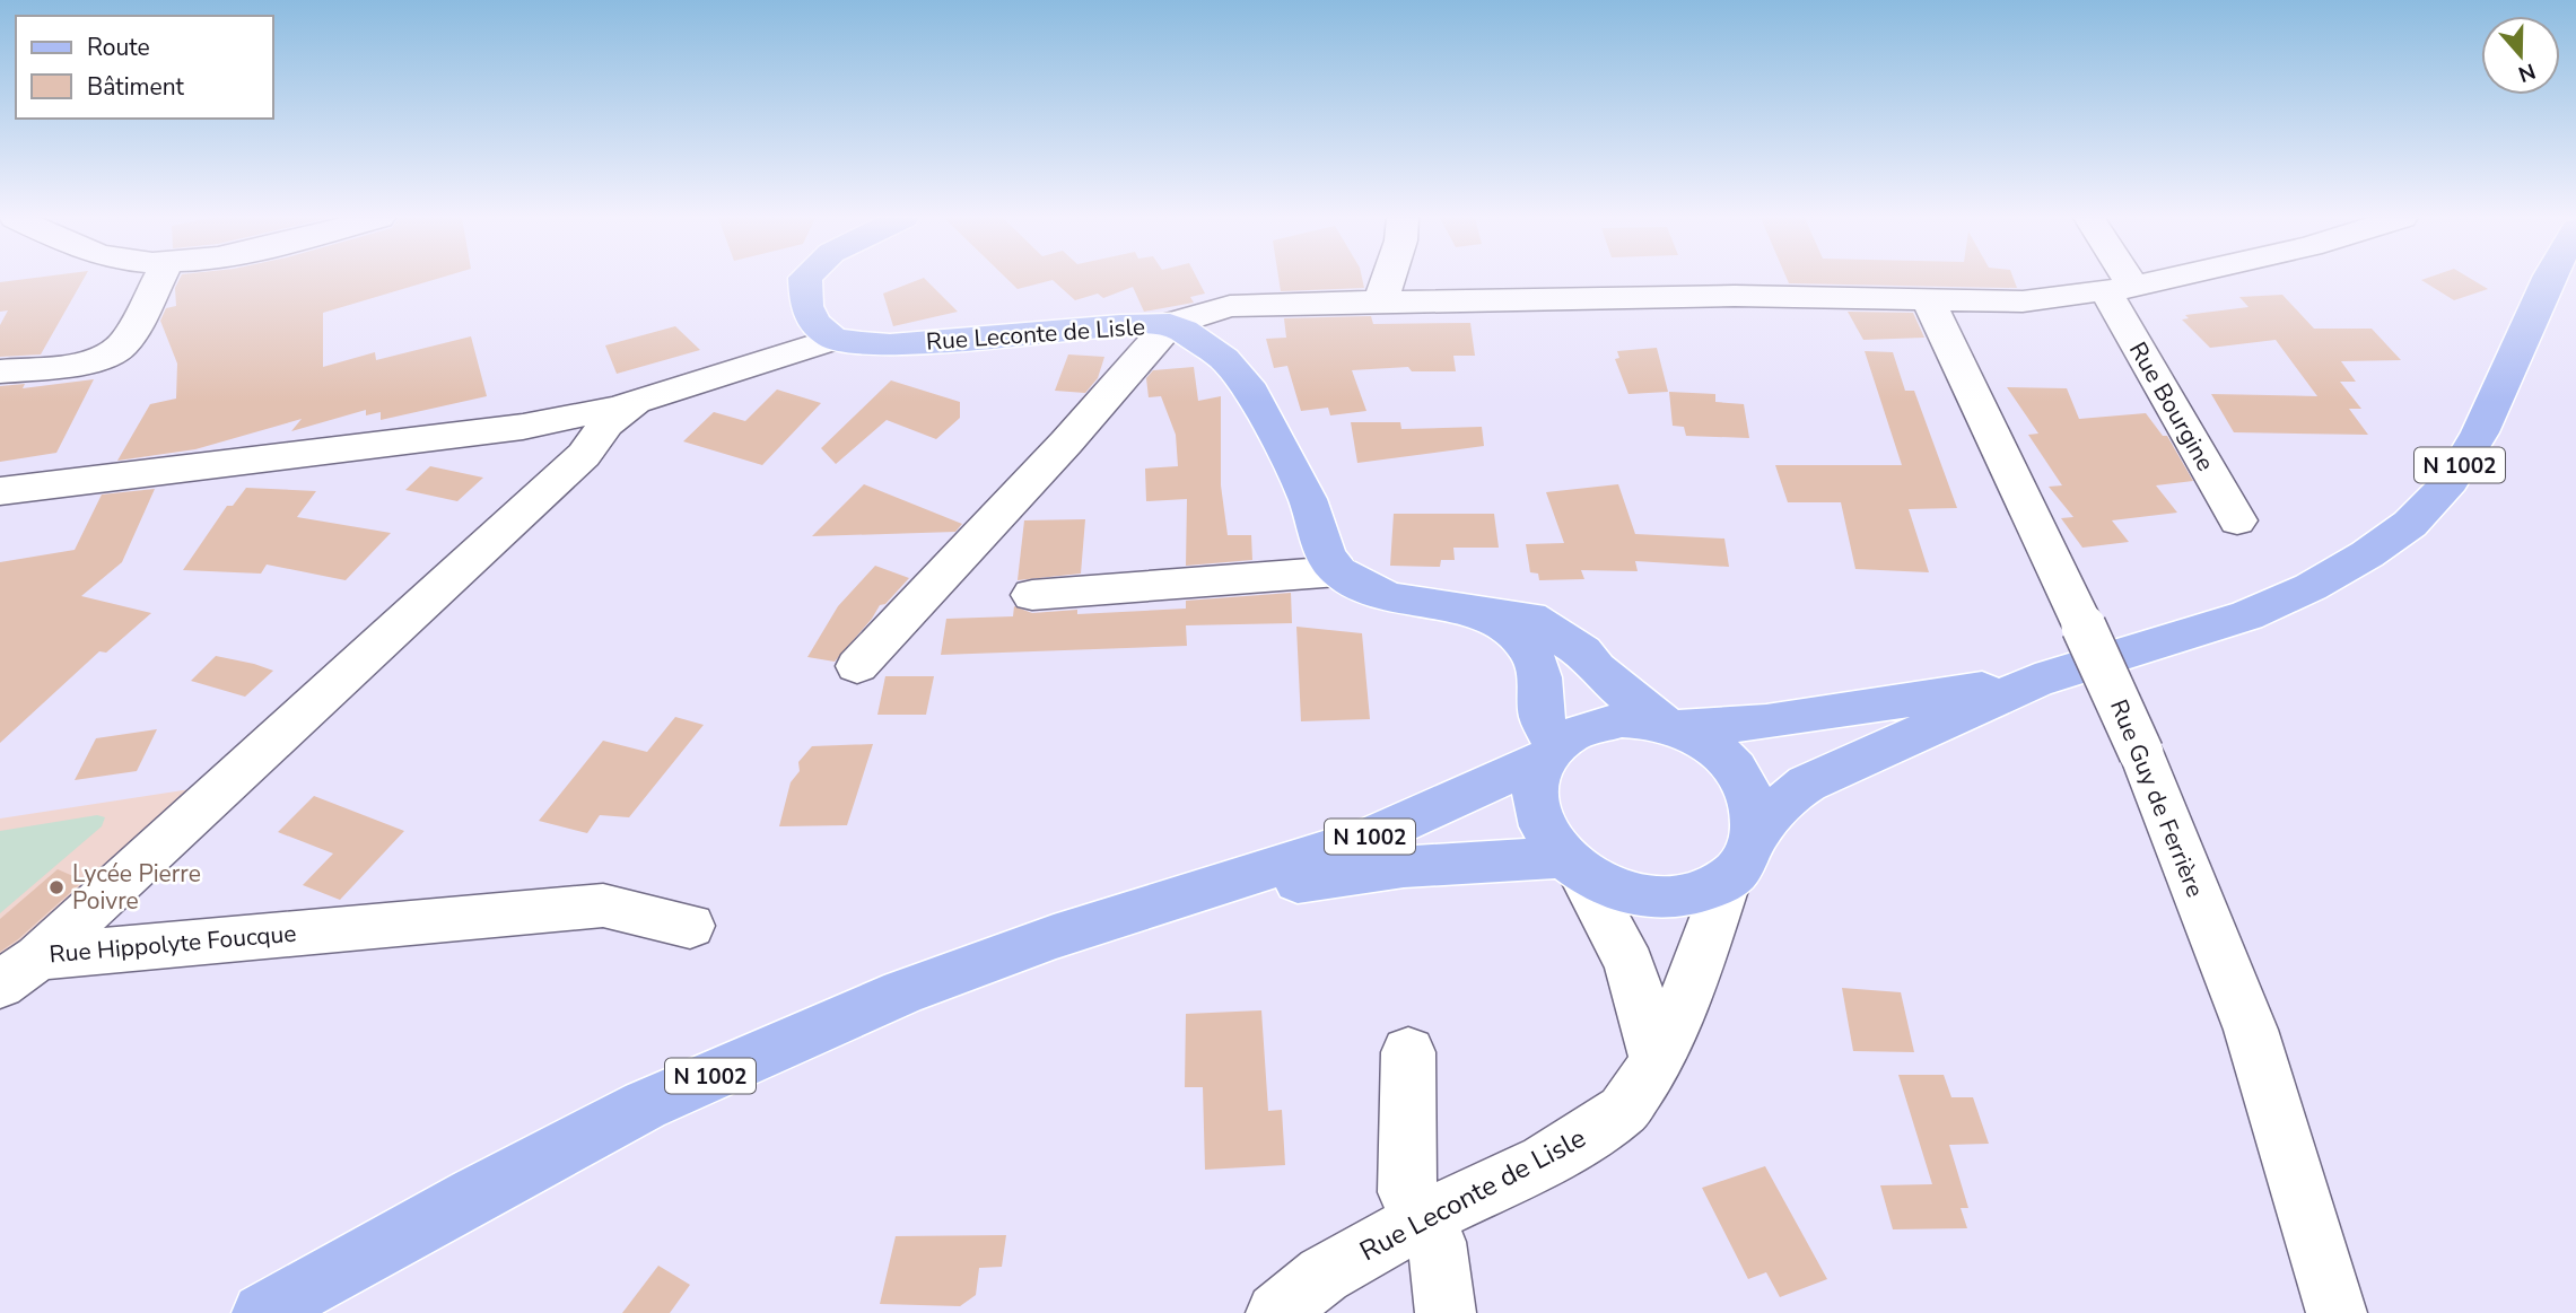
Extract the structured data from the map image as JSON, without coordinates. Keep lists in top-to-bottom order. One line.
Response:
{"streets":{"main road":["Rue Leconte de Lisle","N 1002"],"street":["Rue Bourgine","Rue Guy de Ferrière","Rue Hippolyte Foucque"]},"crossings":[["Rue Leconte de Lisle","N 1002"],["Rue Leconte de Lisle","Rue Hippolyte Foucque"]],"places":["Lycée Pierre Poivre"],"legend":["Route","Bâtiment"],"north":"bottom"}
